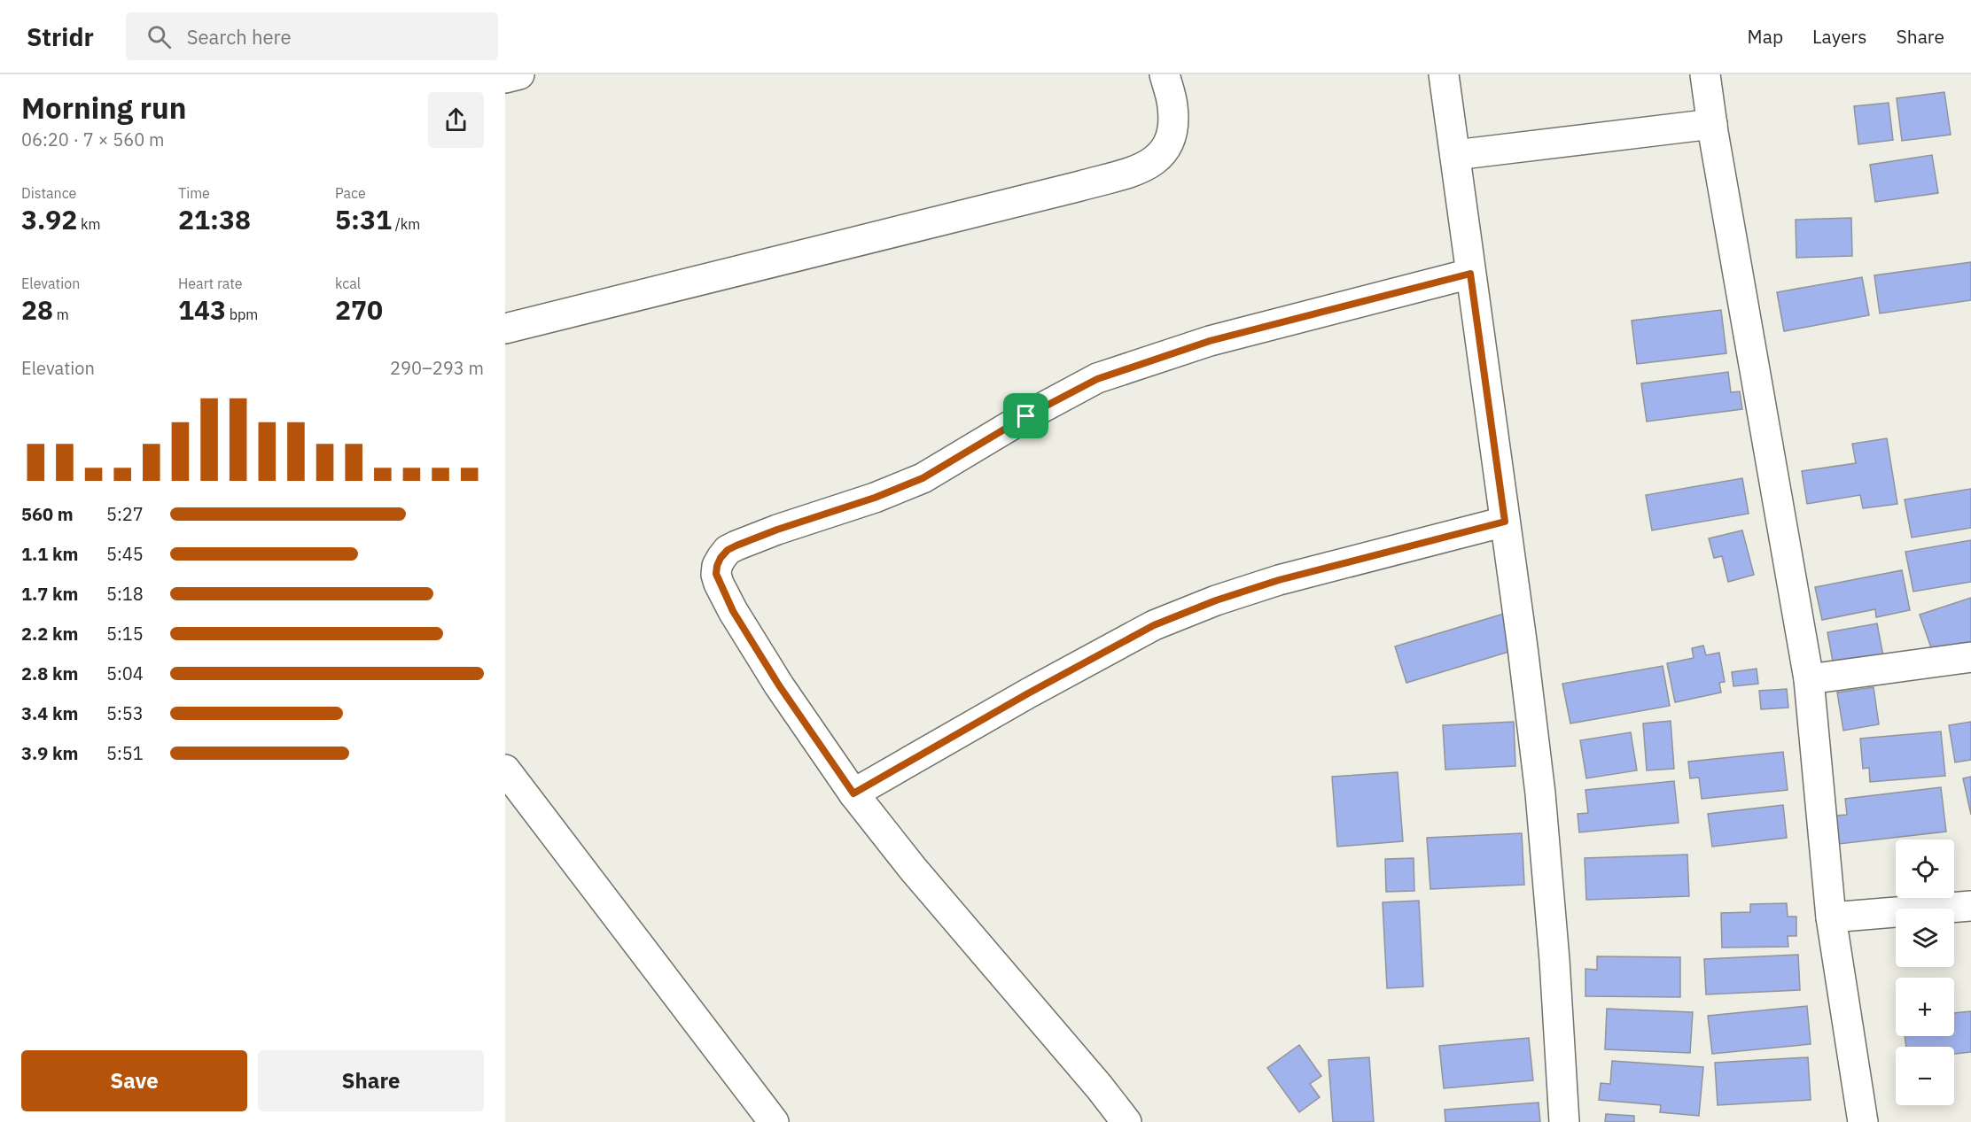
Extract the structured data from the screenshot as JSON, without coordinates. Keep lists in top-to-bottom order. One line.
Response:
{"page":{"header":"Stridr","search":"Search here","nav":["Map","Layers","Share"],"heading":["Morning run","06:20 · 7 × 560 m"],"stats":[["Distance","3.92 km"],["Time","21:38"],["Pace","5:31 /km"],["Elevation","28 m"],["Heart rate","143 bpm"],["kcal","270"]],"chart":["Elevation","290–293 m"],"list":[{"name":"560 m","note":"5:27"},{"name":"1.1 km","note":"5:45"},{"name":"1.7 km","note":"5:18"},{"name":"2.2 km","note":"5:15"},{"name":"2.8 km","note":"5:04"},{"name":"3.4 km","note":"5:53"},{"name":"3.9 km","note":"5:51"}],"map_buttons":["+","−"],"buttons":["Save","Share"]}}
